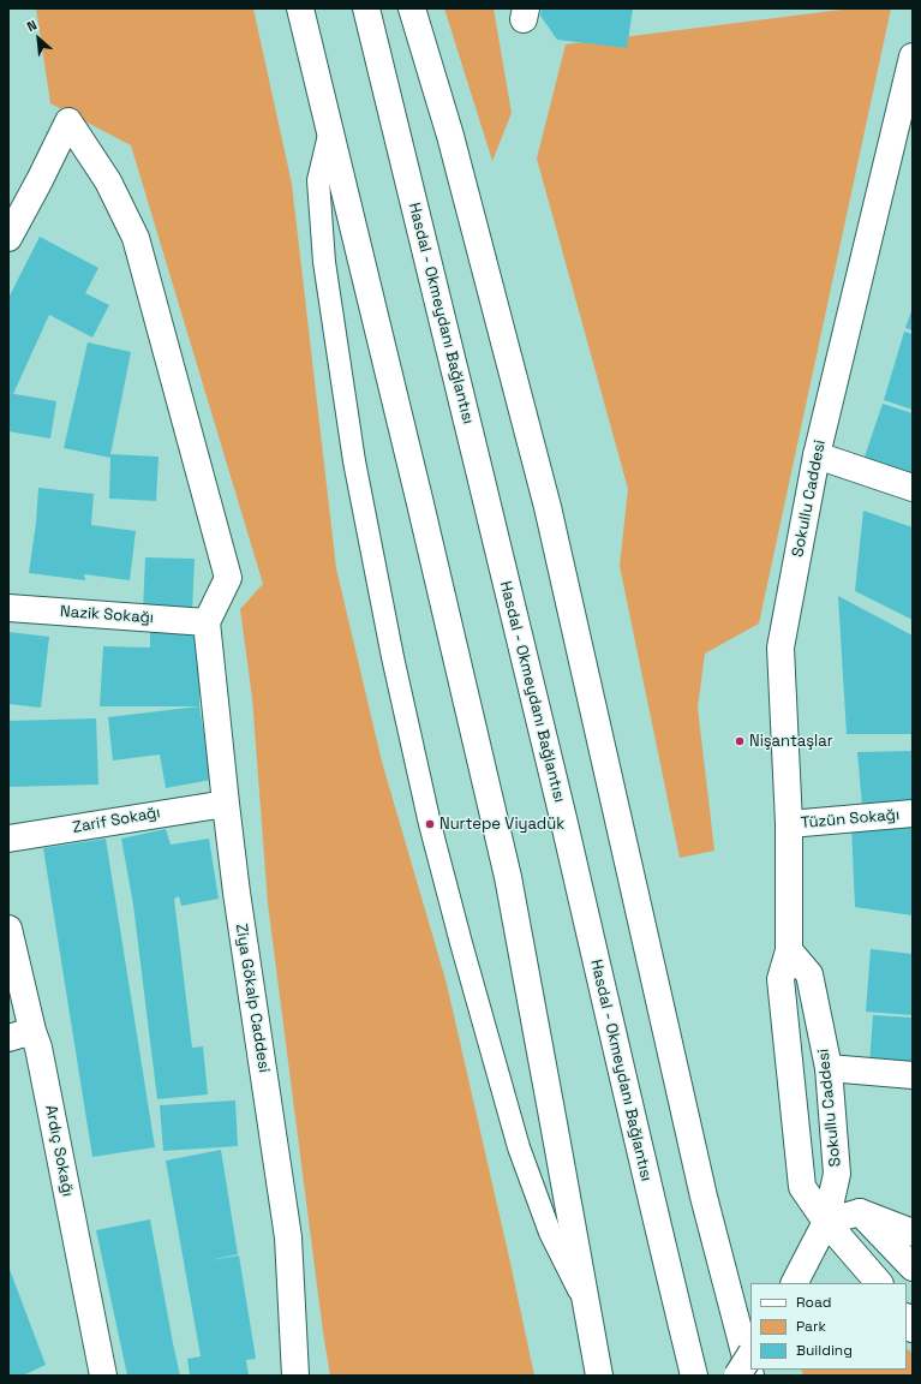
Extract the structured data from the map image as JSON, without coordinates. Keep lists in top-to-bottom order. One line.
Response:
{"streets":{"main road":["Hasdal - Okmeydanı Bağlantısı","Sokullu Caddesi","Nazik Sokağı","Tüzün Sokağı","Zarif Sokağı","Ziya Gökalp Caddesi","Ardıç Sokağı"]},"crossings":[["Sokullu Caddesi","Tüzün Sokağı"],["Nazik Sokağı","Ziya Gökalp Caddesi"],["Zarif Sokağı","Ziya Gökalp Caddesi"]],"places":["Nişantaşlar","Nurtepe Viyadük"],"legend":["Road","Park","Building"],"north":"top left"}
